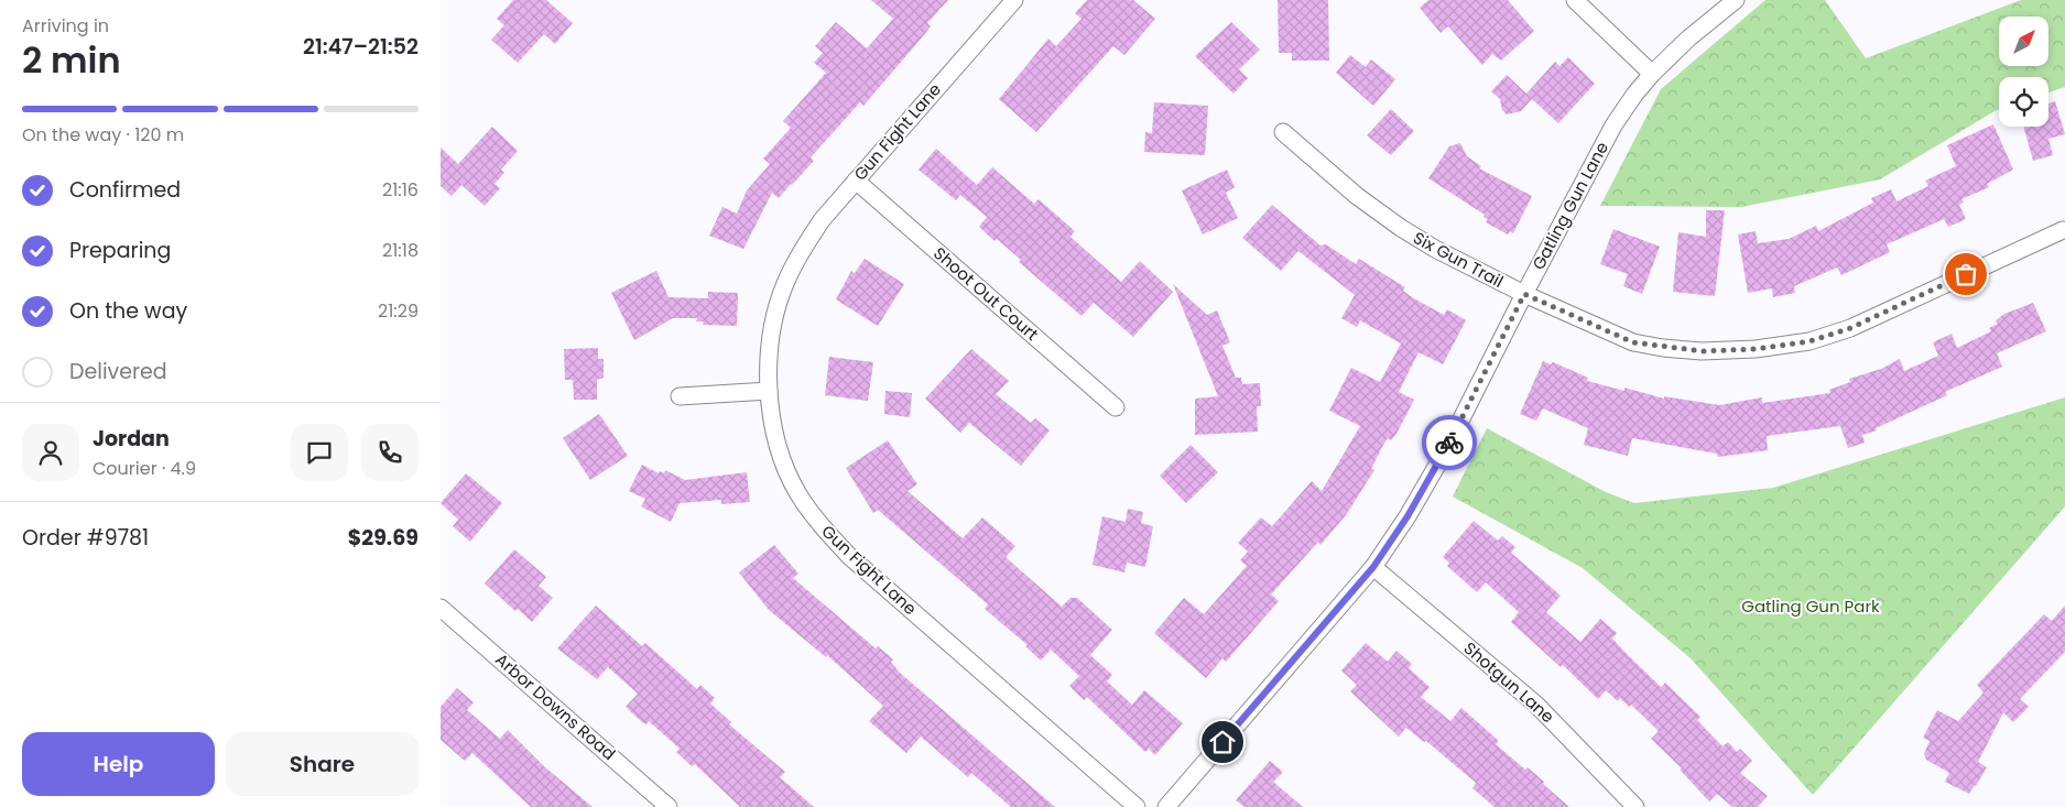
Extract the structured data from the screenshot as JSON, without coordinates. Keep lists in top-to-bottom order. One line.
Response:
{"streets":{"street":["Gun Fight Lane","Gatling Gun Lane","Six Gun Trail","Shoot Out Court","Shotgun Lane","Arbor Downs Road"]},"crossings":[["Gun Fight Lane","Shoot Out Court"],["Gatling Gun Lane","Six Gun Trail"],["Gatling Gun Lane","Shotgun Lane"]],"parks":["Gatling Gun Park"],"north":"top right","page":{"heading":["2 min","Arriving in","21:47–21:52"],"panel":["Jordan","Courier · 4.9","Order #9781","$29.69"],"bar":"On the way · 120 m","list":[["Confirmed","21:16"],["Preparing","21:18"],["On the way","21:29"],"Delivered"],"buttons":["Help","Share"]}}
